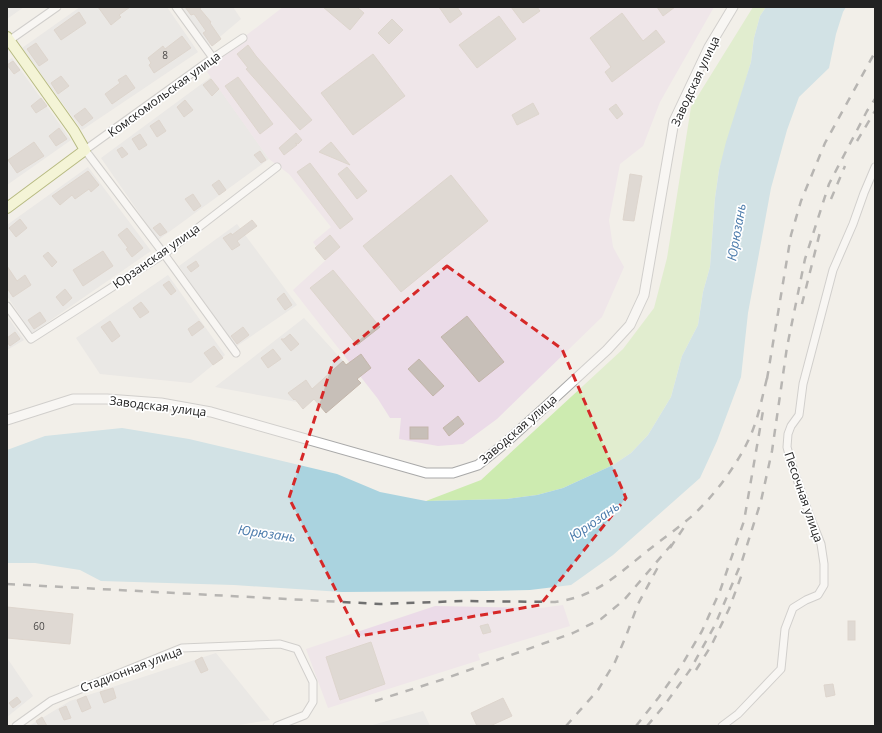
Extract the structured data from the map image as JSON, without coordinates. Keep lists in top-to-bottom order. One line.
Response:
{"streets":{"street":["Заводская улица","Комскомольская улица","Юрзанская улица","Песочная улица","Стадионная улица"]},"water":["Юрюзань"],"house_numbers":["8","60"]}
